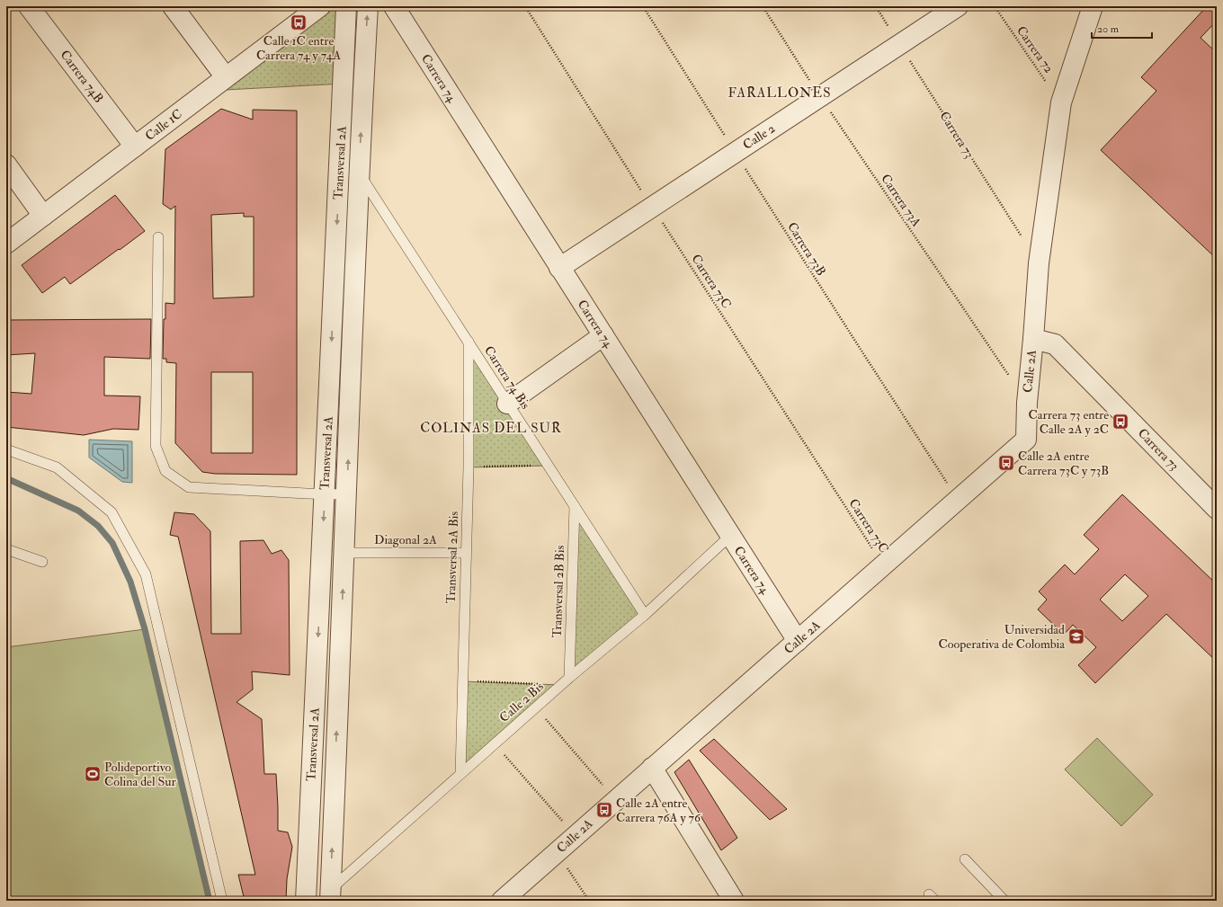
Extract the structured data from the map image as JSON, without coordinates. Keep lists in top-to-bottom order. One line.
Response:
{"streets":{"street":["Carrera 74B","Carrera 74","Calle 1C","Carrera 73","Calle 2","Transversal 2A","Calle 2A"],"lane":["Carrera 74 Bis","Diagonal 2A","Transversal 2A Bis","Transversal 2B Bis","Calle 2 Bis"],"path":["Carrera 72","Carrera 73A","Carrera 73B","Carrera 73C"]},"crossings":[["Carrera 72","Calle 2A"],["Carrera 74B","Calle 1C"],["Carrera 74","Calle 2"],["Carrera 74","Calle 2A"],["Carrera 74","Calle 2 Bis"],["Carrera 73","Calle 2"],["Carrera 73","Calle 2A"],["Calle 2","Carrera 73A"],["Calle 2","Carrera 73B"],["Calle 2","Carrera 73C"],["Transversal 2A","Carrera 74 Bis"],["Transversal 2A","Diagonal 2A"],["Transversal 2A","Calle 2 Bis"],["Carrera 73A","Calle 2A"],["Carrera 73B","Calle 2A"],["Carrera 73C","Calle 2A"],["Carrera 74 Bis","Transversal 2A Bis"],["Carrera 74 Bis","Transversal 2B Bis"],["Carrera 74 Bis","Calle 2 Bis"],["Diagonal 2A","Transversal 2A Bis"],["Transversal 2A Bis","Calle 2 Bis"],["Transversal 2B Bis","Calle 2 Bis"]],"districts":["FARALLONES","COLINAS DEL SUR"],"places":{"bus stop":["Calle 1C entre Carrera 74 y 74A","Carrera 73 entre Calle 2A y 2C","Calle 2A entre Carrera 73C y 73B","Calle 2A entre Carrera 76A y 76"],"school or university":["Universidad Cooperativa de Colombia"],"sports":["Polideportivo Colina del Sur"]},"scale_bar":"20 m"}
